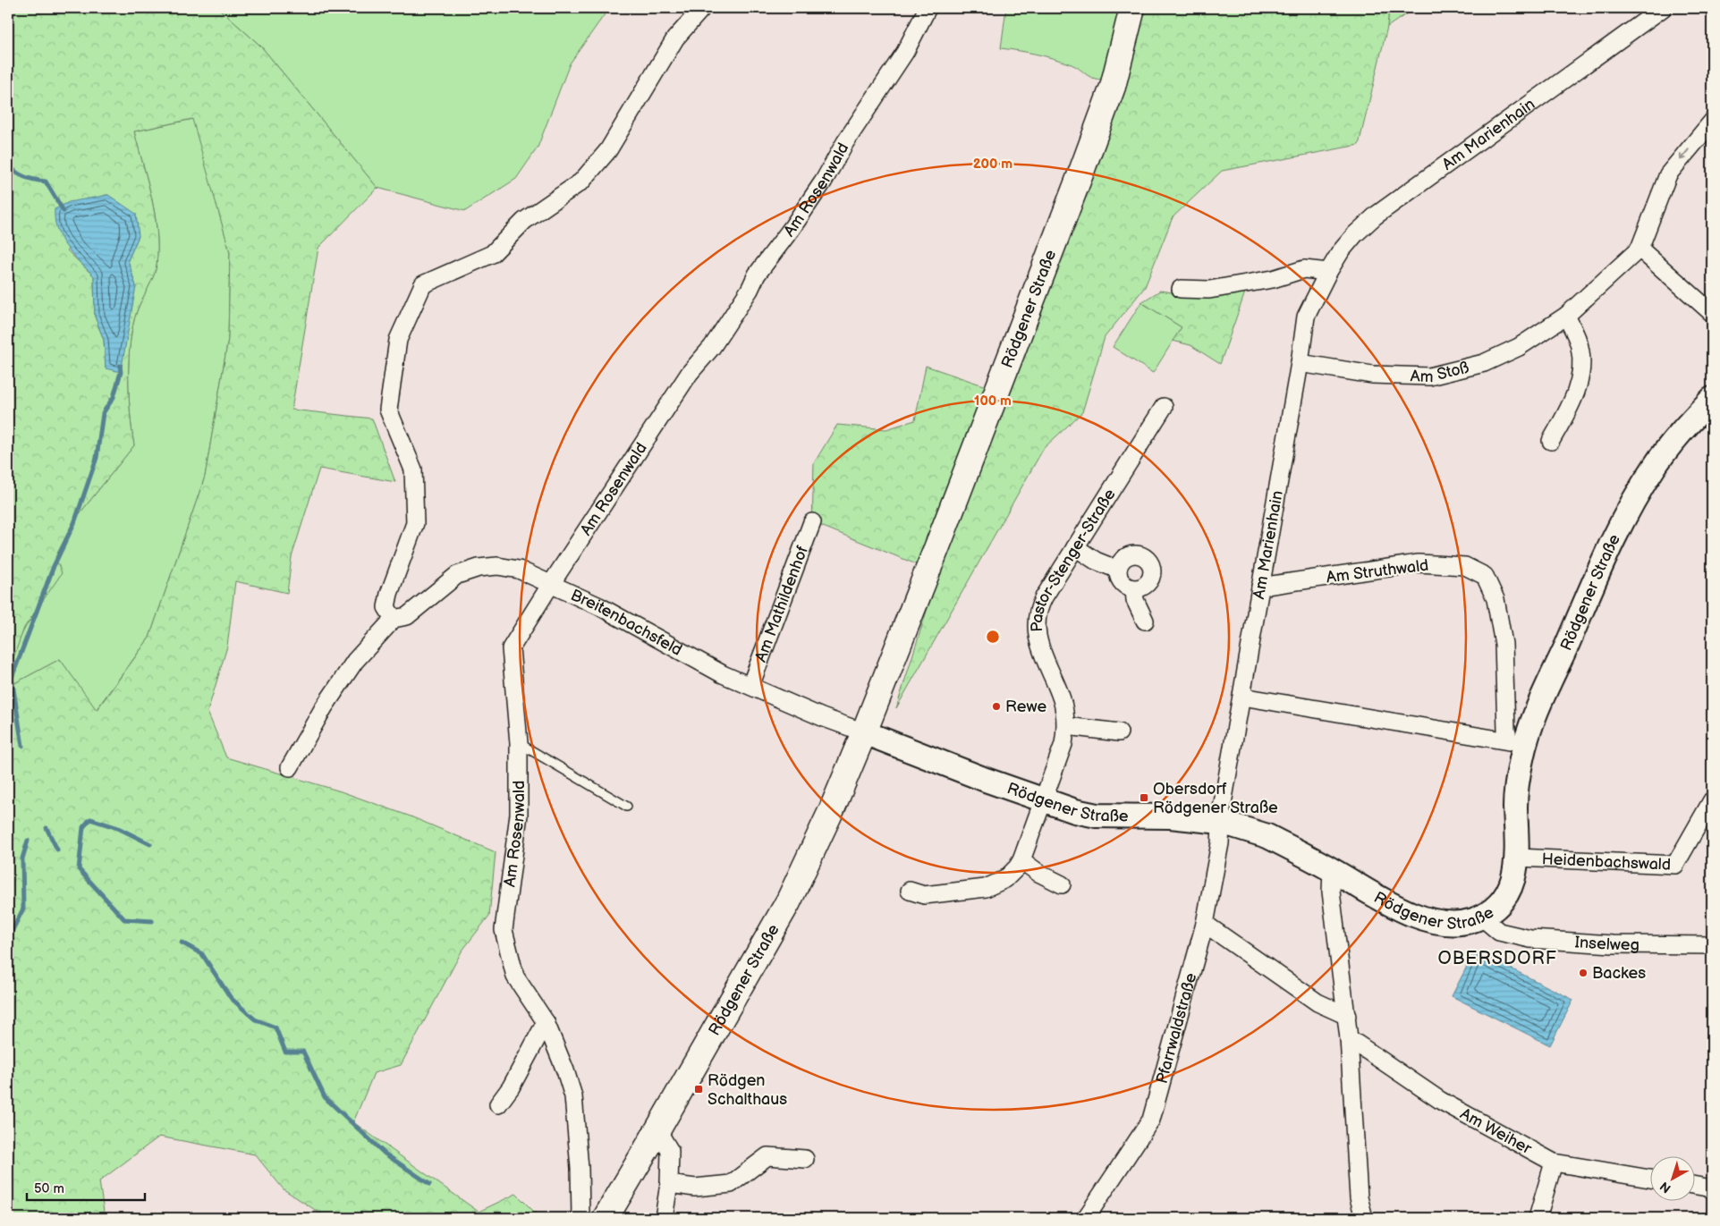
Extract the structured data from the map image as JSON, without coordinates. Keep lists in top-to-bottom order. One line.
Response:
{"streets":{"main road":["Rödgener Straße"],"street":["Am Marienhain","Am Rosenwald","Am Stoß","Pastor-Stenger-Straße","Am Struthwald","Am Mathildenhof","Breitenbachsfeld","Heidenbachswald","Inselweg","Pfarrwaldstraße","Am Weiher"]},"crossings":[["Am Marienhain","Rödgener Straße"],["Am Marienhain","Am Stoß"],["Am Marienhain","Am Struthwald"],["Am Marienhain","Pfarrwaldstraße"],["Am Rosenwald","Breitenbachsfeld"],["Rödgener Straße","Pastor-Stenger-Straße"],["Rödgener Straße","Am Struthwald"],["Rödgener Straße","Breitenbachsfeld"],["Rödgener Straße","Heidenbachswald"],["Rödgener Straße","Inselweg"],["Rödgener Straße","Pfarrwaldstraße"],["Am Mathildenhof","Breitenbachsfeld"]],"districts":["OBERSDORF"],"places":{"other":["Rewe","Backes"],"transit":["Obersdorf Rödgener Straße","Rödgen Schalthaus"]},"scale_bar":"50 m","north":"bottom left","rings":["200 m","100 m"]}
